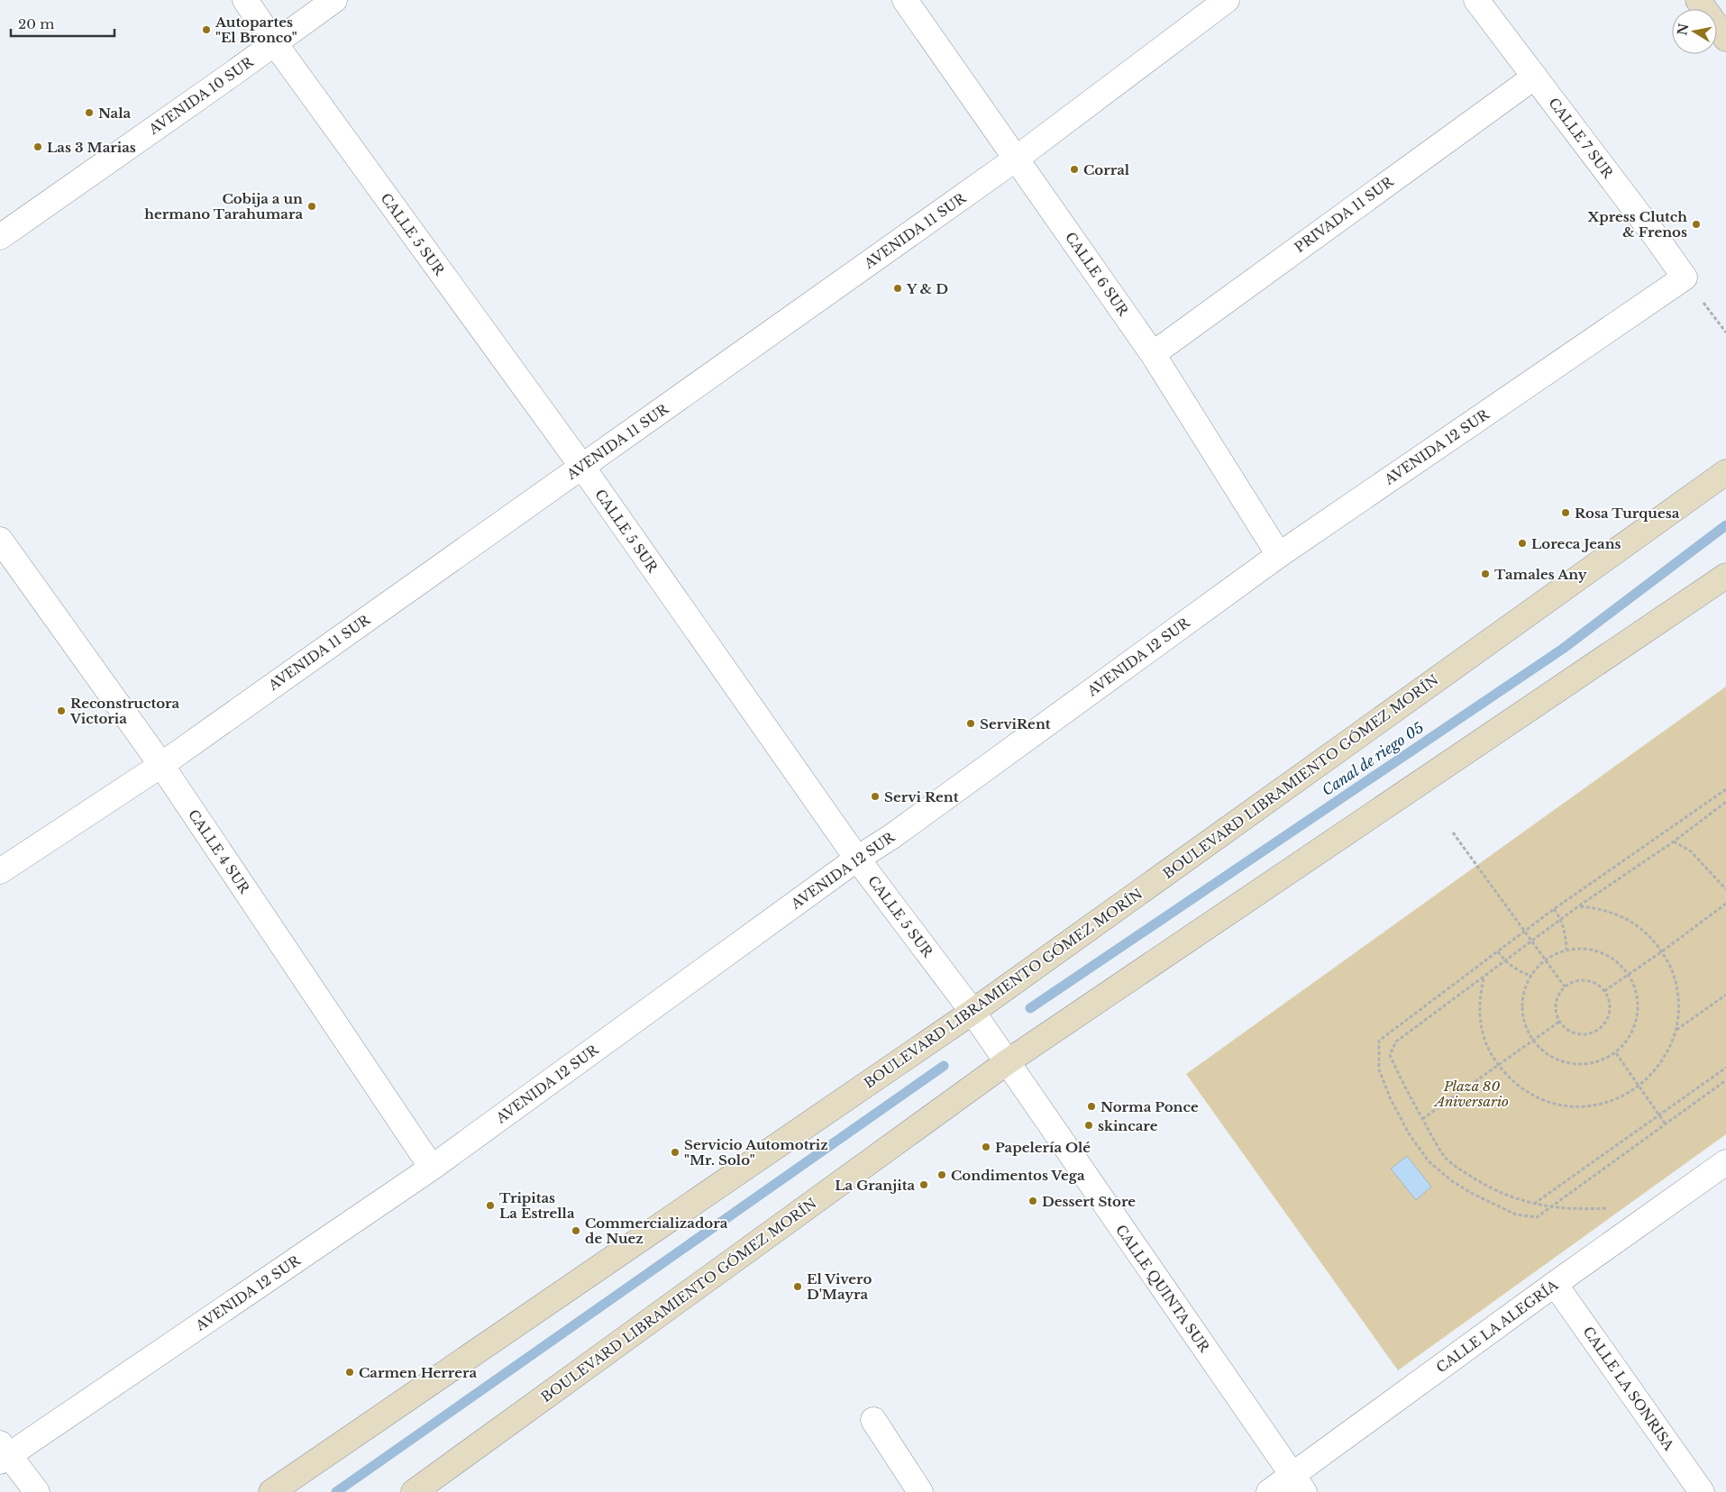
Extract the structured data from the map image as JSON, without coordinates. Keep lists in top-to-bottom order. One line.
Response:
{"streets":{"main road":["BOULEVARD LIBRAMIENTO GÓMEZ MORÍN"],"street":["AVENIDA 10 SUR","CALLE 7 SUR","PRIVADA 11 SUR","AVENIDA 11 SUR","CALLE 5 SUR","CALLE 6 SUR","AVENIDA 12 SUR","CALLE 4 SUR","CALLE QUINTA SUR","CALLE LA ALEGRÍA","CALLE LA SONRISA"]},"crossings":[["AVENIDA 10 SUR","CALLE 5 SUR"],["CALLE 7 SUR","PRIVADA 11 SUR"],["CALLE 7 SUR","AVENIDA 12 SUR"],["PRIVADA 11 SUR","CALLE 6 SUR"],["AVENIDA 11 SUR","CALLE 5 SUR"],["AVENIDA 11 SUR","CALLE 6 SUR"],["AVENIDA 11 SUR","CALLE 4 SUR"],["CALLE 5 SUR","AVENIDA 12 SUR"],["CALLE 5 SUR","BOULEVARD LIBRAMIENTO GÓMEZ MORÍN"],["CALLE 5 SUR","CALLE QUINTA SUR"],["CALLE 6 SUR","AVENIDA 12 SUR"],["AVENIDA 12 SUR","CALLE 4 SUR"],["BOULEVARD LIBRAMIENTO GÓMEZ MORÍN","CALLE QUINTA SUR"],["CALLE QUINTA SUR","CALLE LA ALEGRÍA"],["CALLE LA ALEGRÍA","CALLE LA SONRISA"]],"water":["Canal de riego 05"],"parks":["Plaza 80 Aniversario"],"places":["Autopartes \"El Bronco\"","Nala","Las 3 Marias","Corral","Cobija a un hermano Tarahumara","Xpress Clutch & Frenos","Y & D","Rosa Turquesa","Loreca Jeans","Tamales Any","Reconstructora Victoria","ServiRent","Servi Rent","Norma Ponce","skincare","Papelería Olé","Servicio Automotriz \"Mr. Solo\"","Condimentos Vega","La Granjita","Dessert Store","Tripitas La Estrella","Commercializadora de Nuez","El Vivero D'Mayra","Carmen Herrera"],"scale_bar":"20 m","north":"left"}
